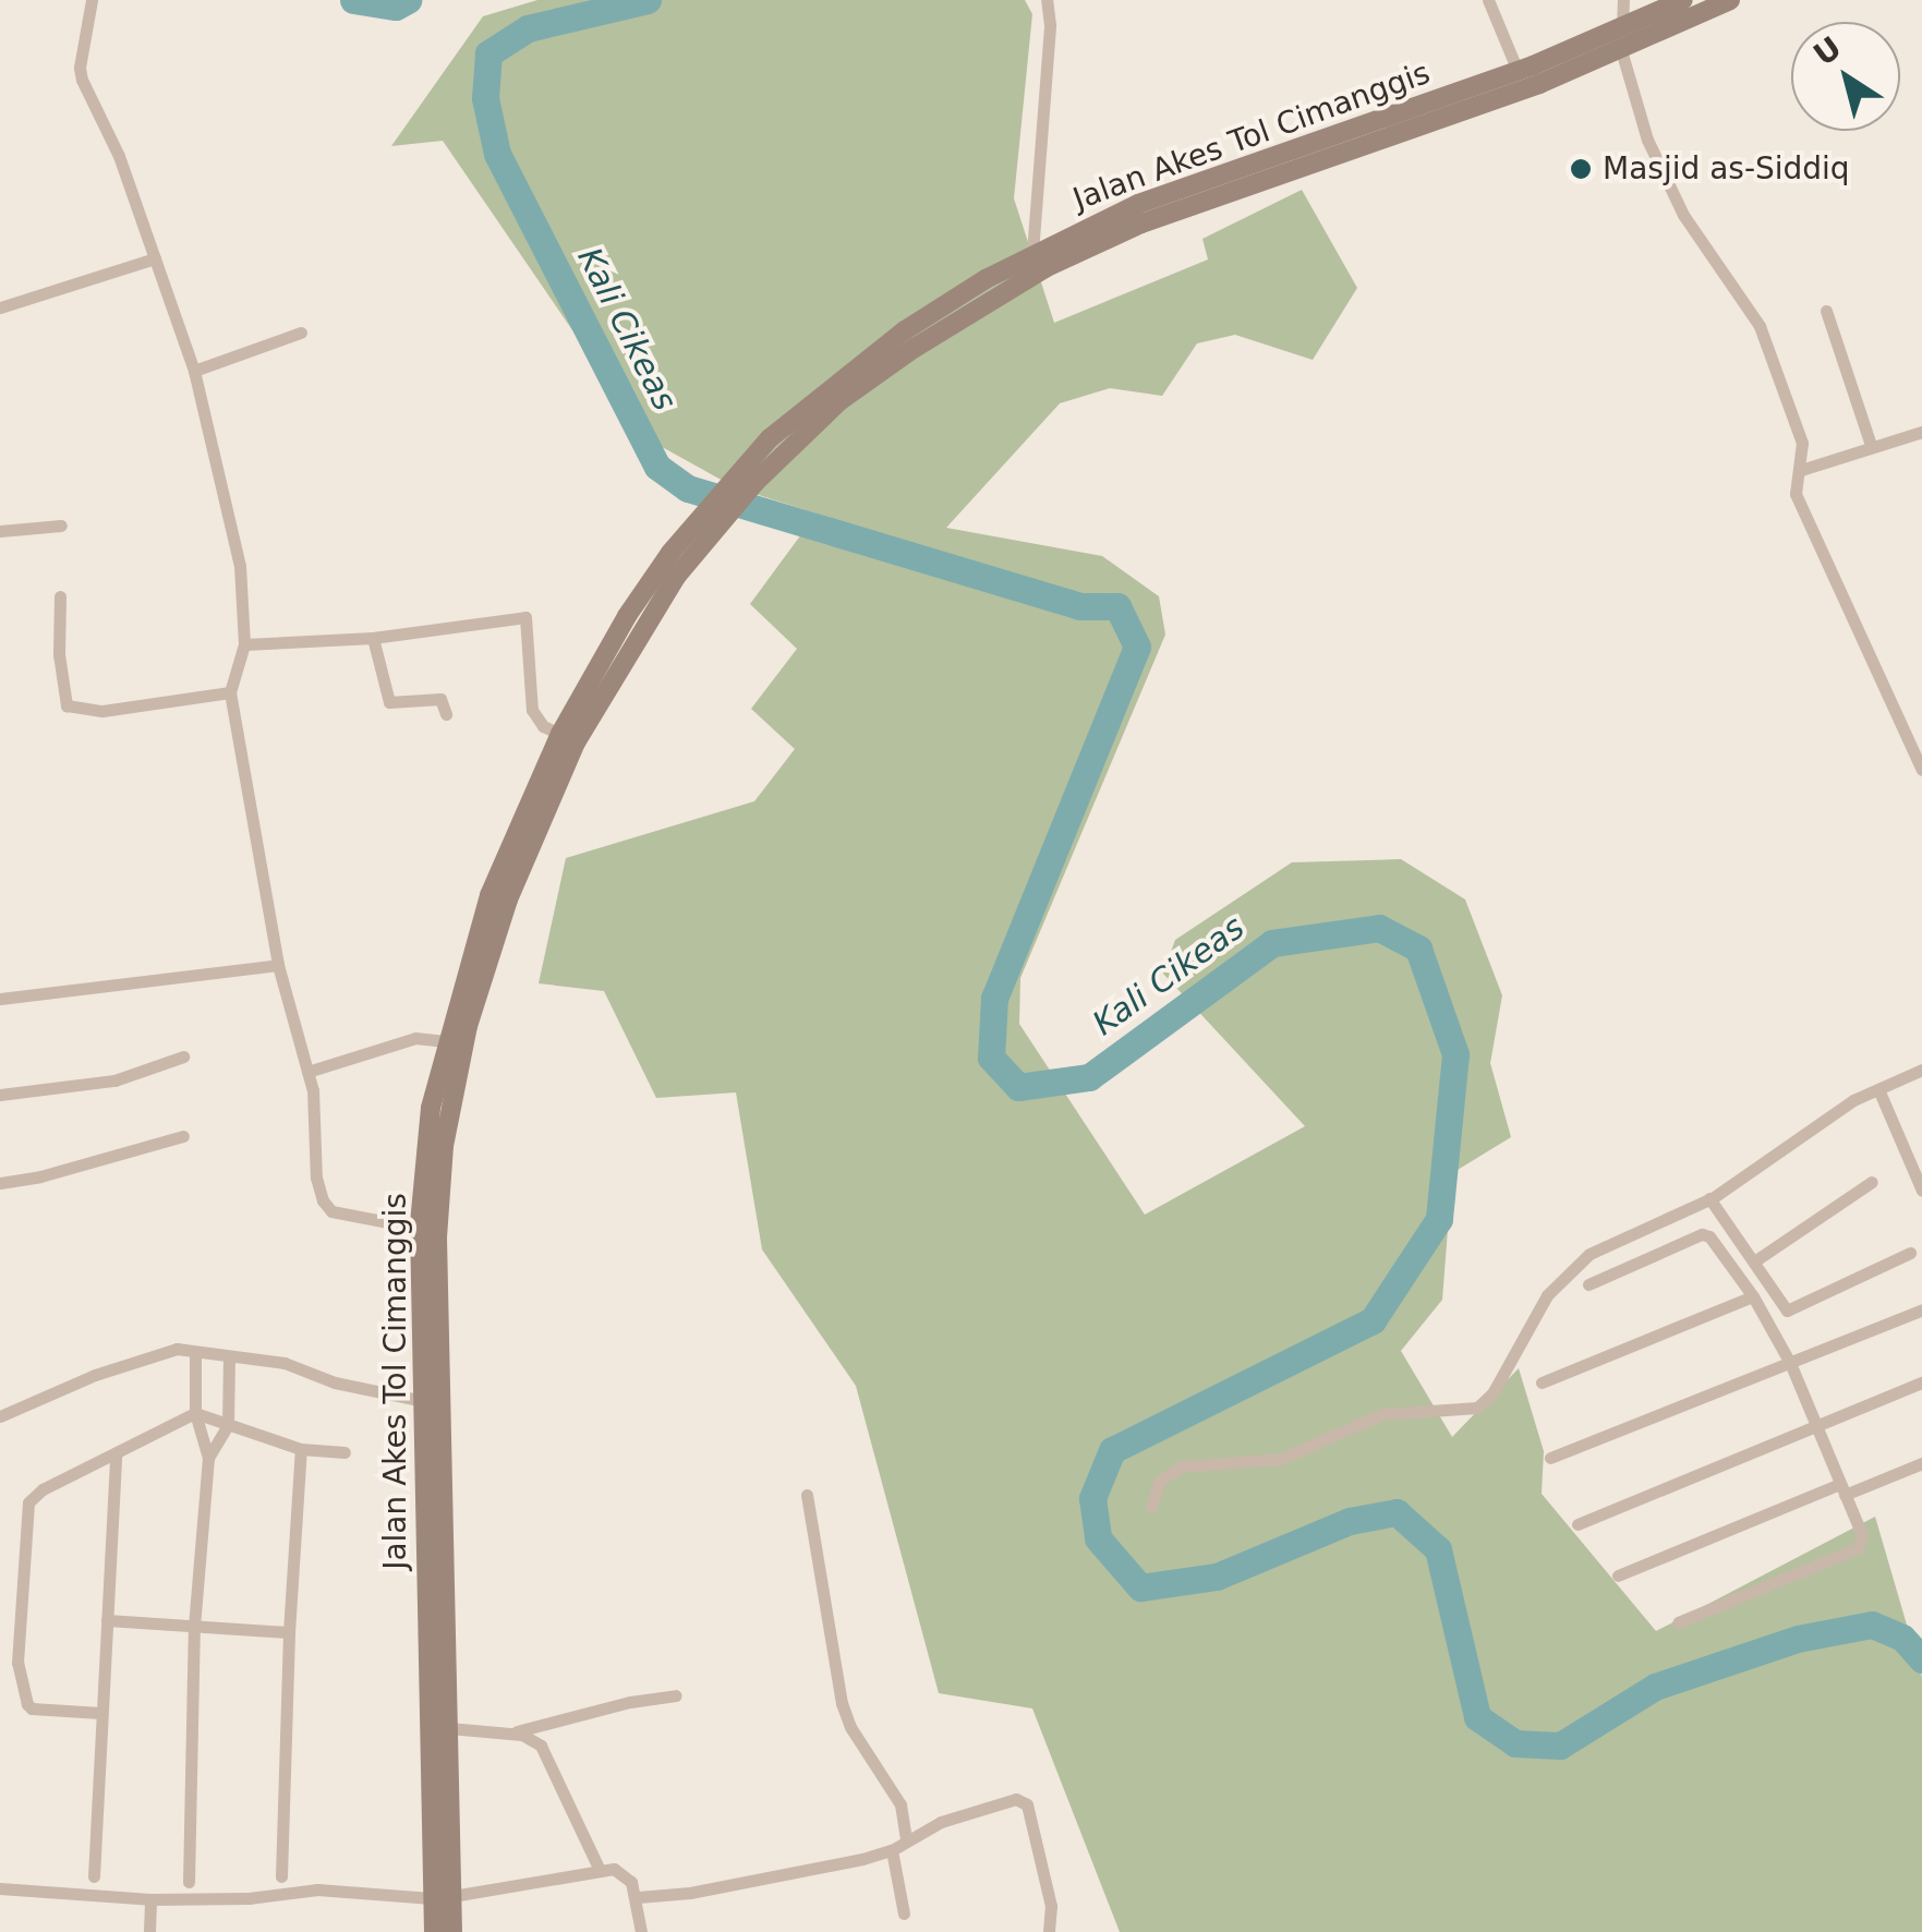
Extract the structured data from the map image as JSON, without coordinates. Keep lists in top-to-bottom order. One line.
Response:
{"streets":{"main road":["Jalan Akes Tol Cimanggis"]},"water":["Kali Cikeas"],"places":["Masjid as-Siddiq"],"north":"top left"}
